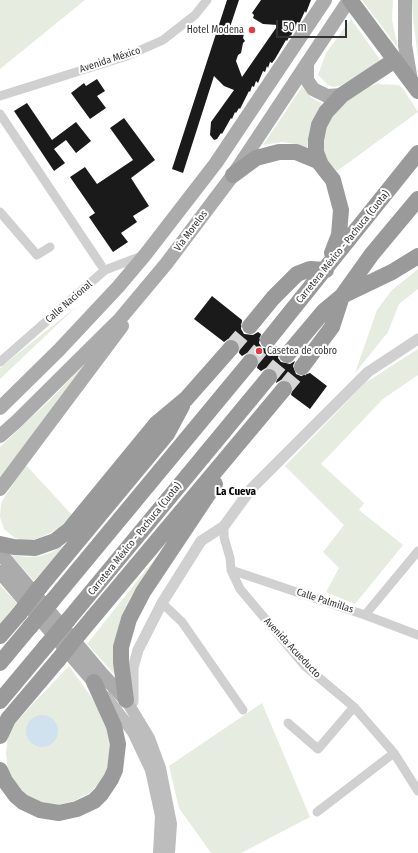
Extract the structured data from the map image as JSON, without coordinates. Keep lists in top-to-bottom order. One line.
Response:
{"streets":{"highway":["Carretera México - Pachuca (Cuota)"],"main road":["Vía Morelos"],"street":["Avenida México","Calle Nacional","Calle Palmillas","Avenida Acueducto"]},"crossings":[["Calle Palmillas","Avenida Acueducto"]],"districts":["La Cueva"],"places":["Hotel Modena","Casetea de cobro"],"scale_bar":"50 m"}
